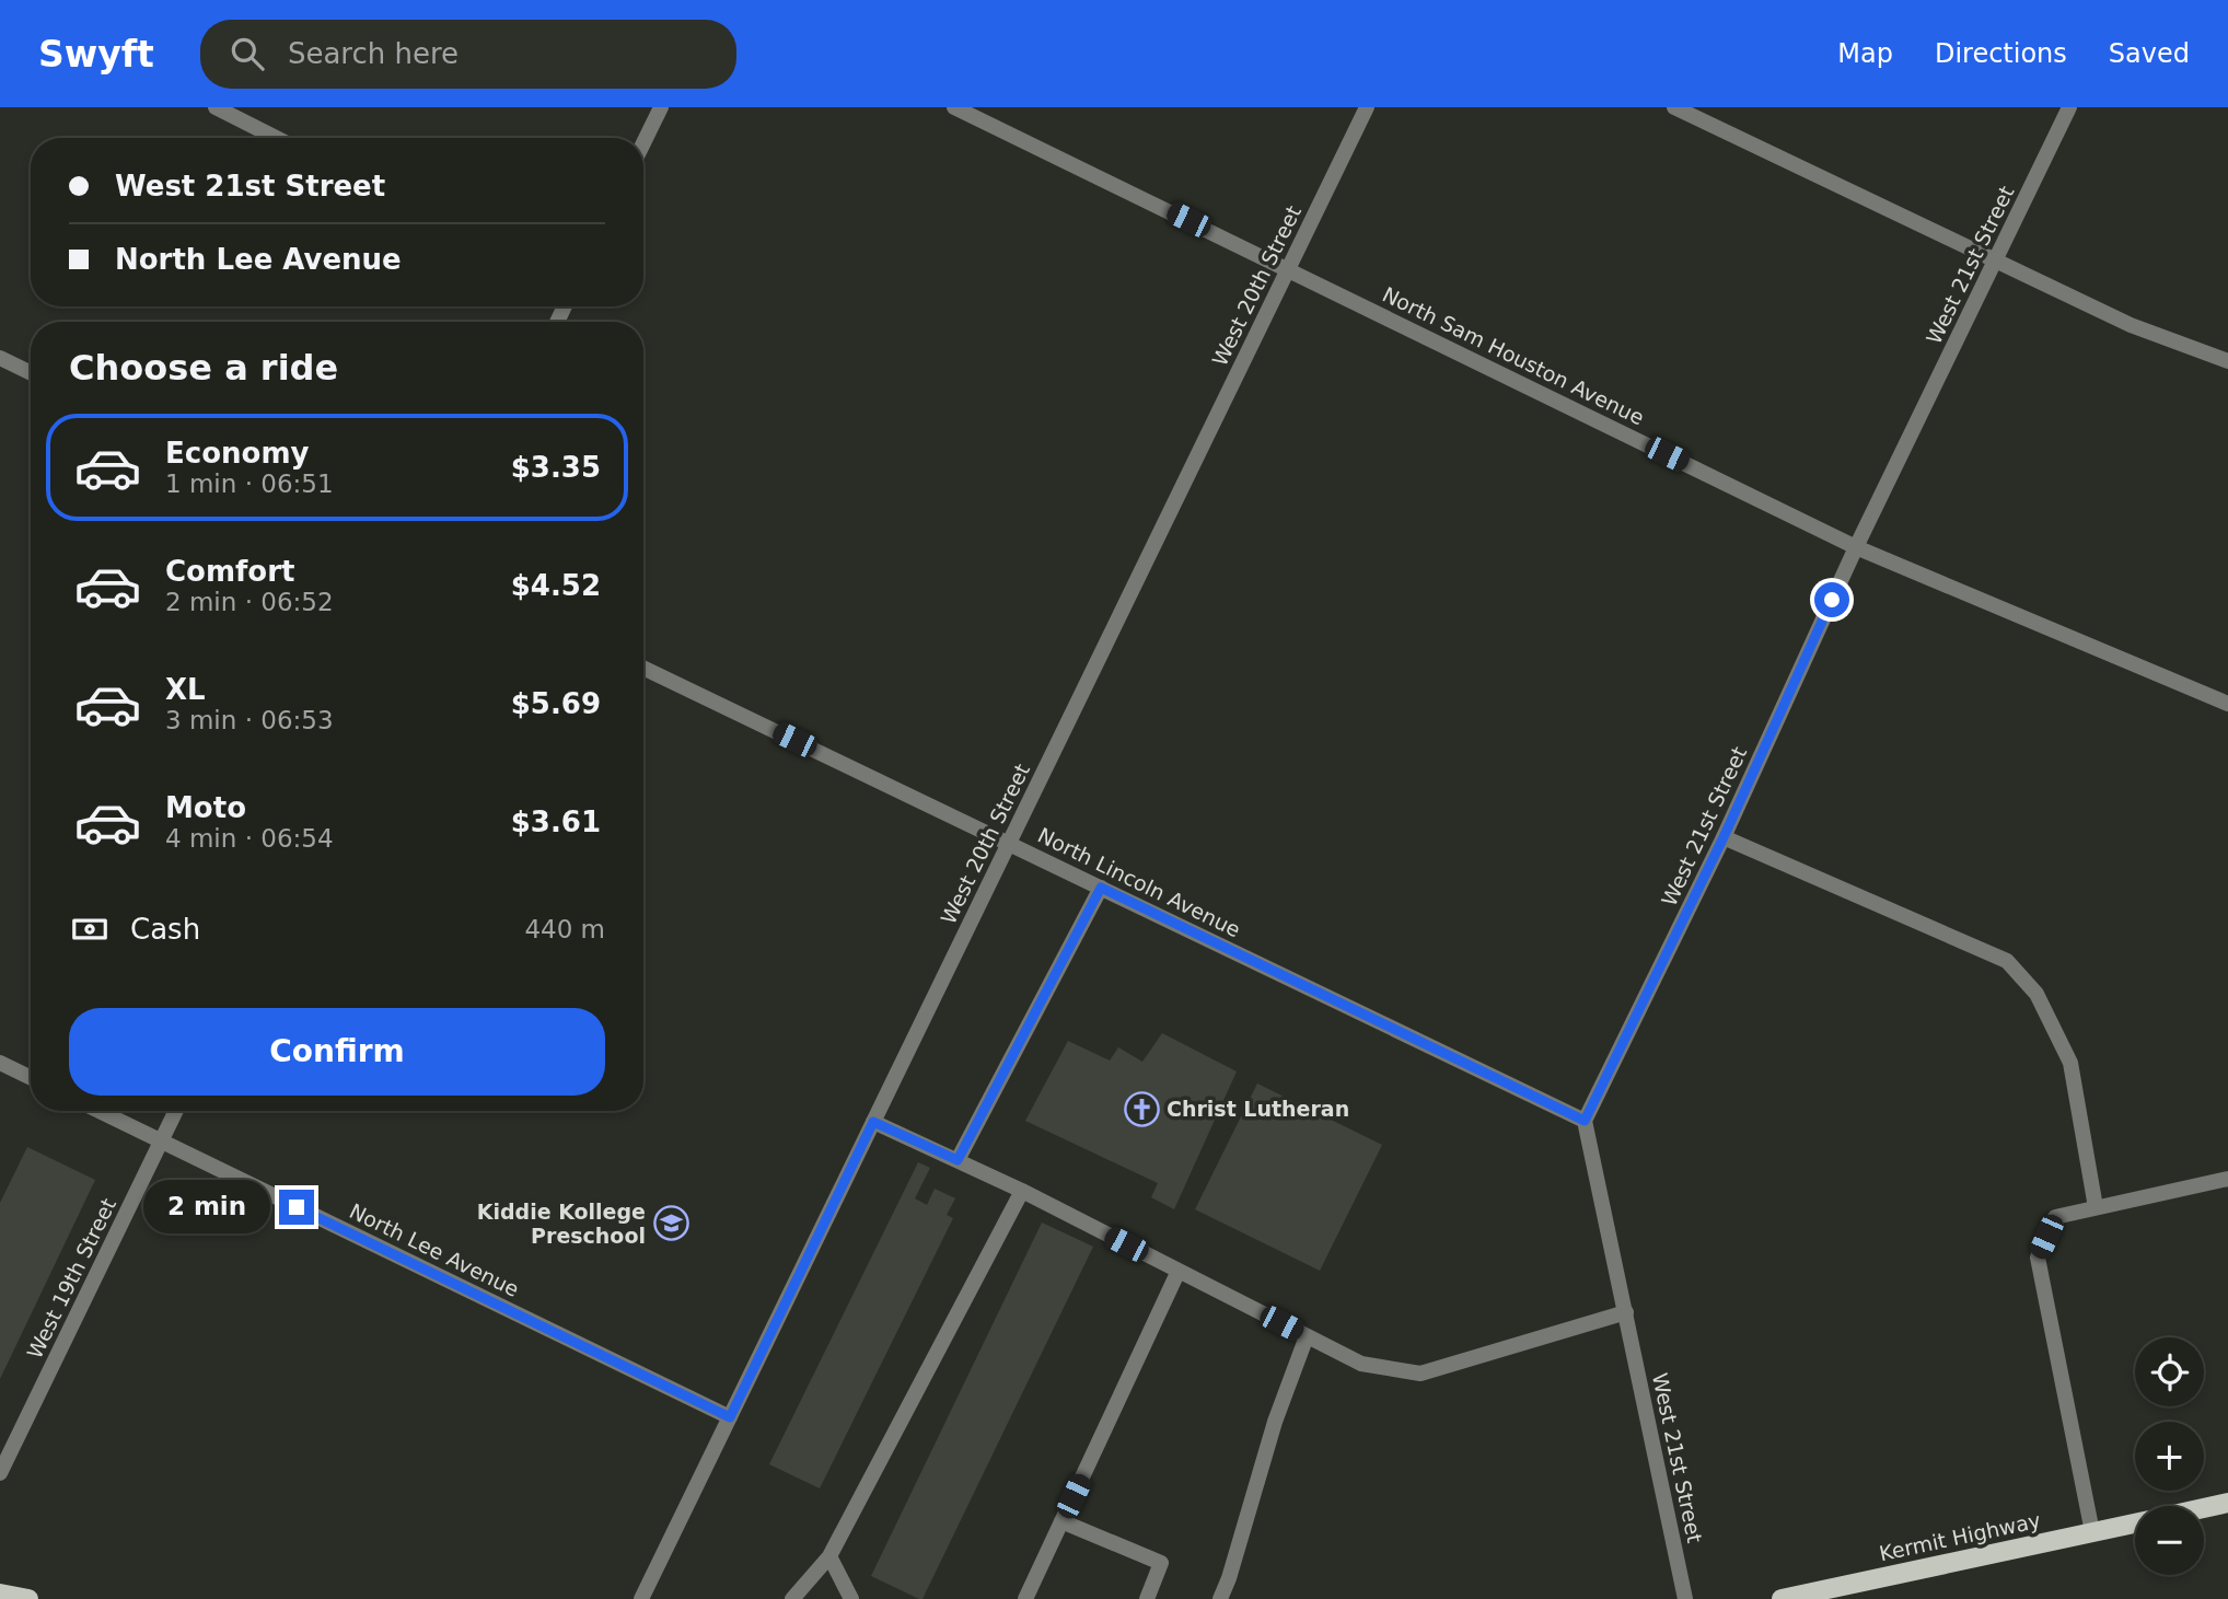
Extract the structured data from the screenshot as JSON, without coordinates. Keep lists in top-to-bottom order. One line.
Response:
{"streets":{"main road":["Kermit Highway"],"street":["West 21st Street","West 20th Street","North Sam Houston Avenue","North Lincoln Avenue","North Lee Avenue","West 19th Street"]},"crossings":[["West 21st Street","North Sam Houston Avenue"],["West 21st Street","North Lincoln Avenue"],["West 20th Street","North Sam Houston Avenue"],["West 20th Street","North Lincoln Avenue"],["West 20th Street","North Lee Avenue"],["North Lee Avenue","West 19th Street"]],"places":{"church":["Christ Lutheran"],"school or university":["Kiddie Kollege Preschool"]},"page":{"header":"Swyft","search":"Search here","nav":["Map","Directions","Saved"],"banner":["West 21st Street","North Lee Avenue"],"heading":"Choose a ride","list":[{"name":"Economy","note":"1 min · 06:51","value":"$3.35"},{"name":"Comfort","note":"2 min · 06:52","value":"$4.52"},{"name":"XL","note":"3 min · 06:53","value":"$5.69"},{"name":"Moto","note":"4 min · 06:54","value":"$3.61"}],"pay":["Cash","440 m"],"buttons":"Confirm","bubble":"2 min","map_buttons":["+","−"]}}
